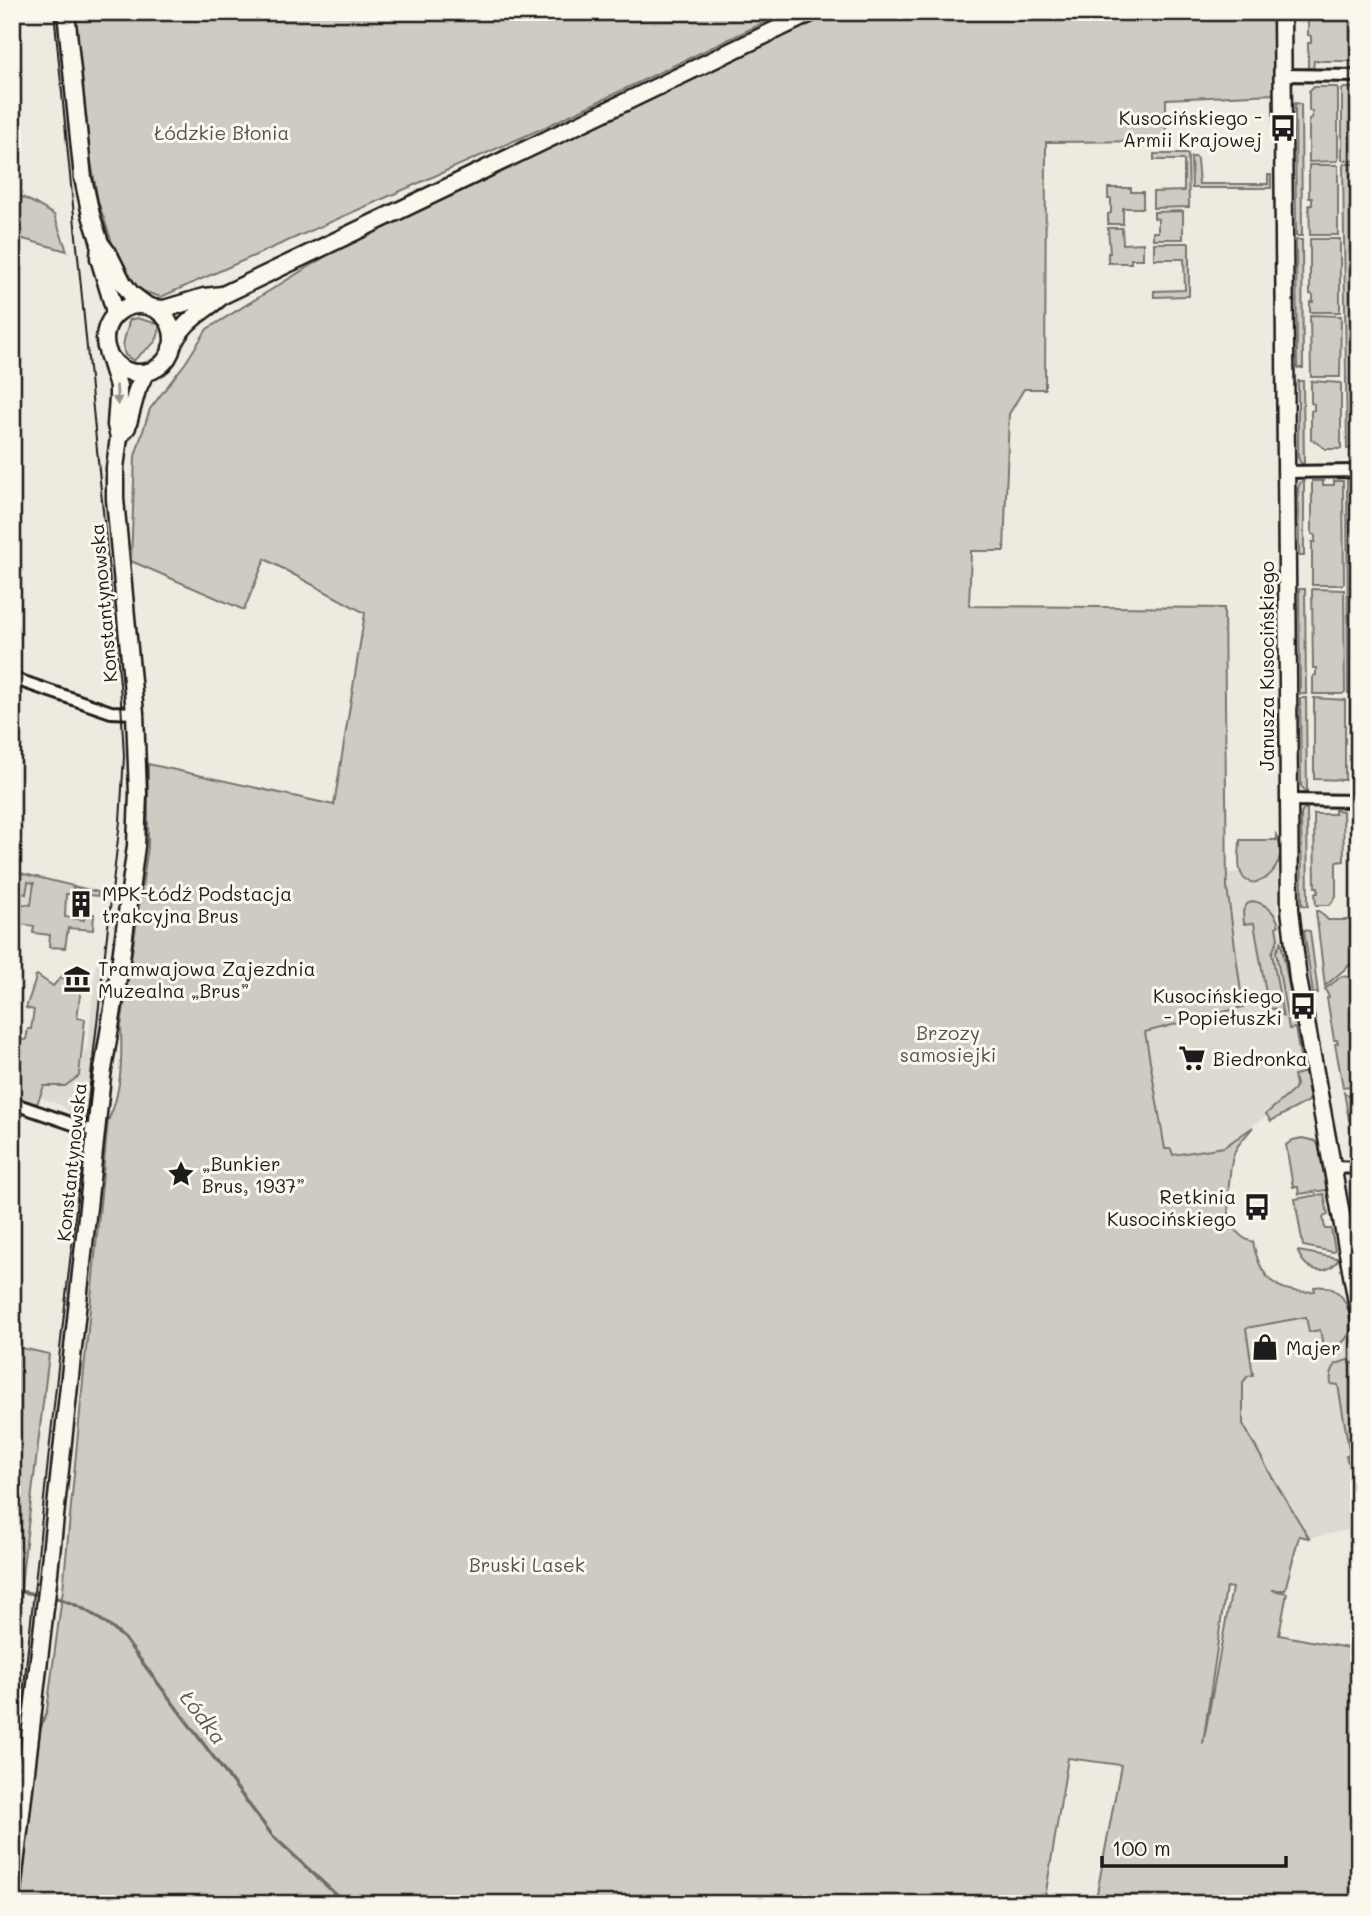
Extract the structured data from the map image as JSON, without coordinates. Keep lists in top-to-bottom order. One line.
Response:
{"streets":{"main road":["Konstantynowska","Janusza Kusocińskiego"]},"water":["Łódka"],"parks":["Łódzkie Błonia","Brzozy samosiejki","Bruski Lasek"],"places":{"bus stop":["Kusocińskiego - Armii Krajowej","Kusocińskiego - Popiełuszki","Retkinia Kusocińskiego"],"building":["MPK-Łódź Podstacja trakcyjna Brus"],"museum":["Tramwajowa Zajezdnia Muzealna „Brus”"],"supermarket":["Biedronka"],"place":["„Bunkier Brus, 1937”"],"shop":["Majer"]},"scale_bar":"100 m"}
